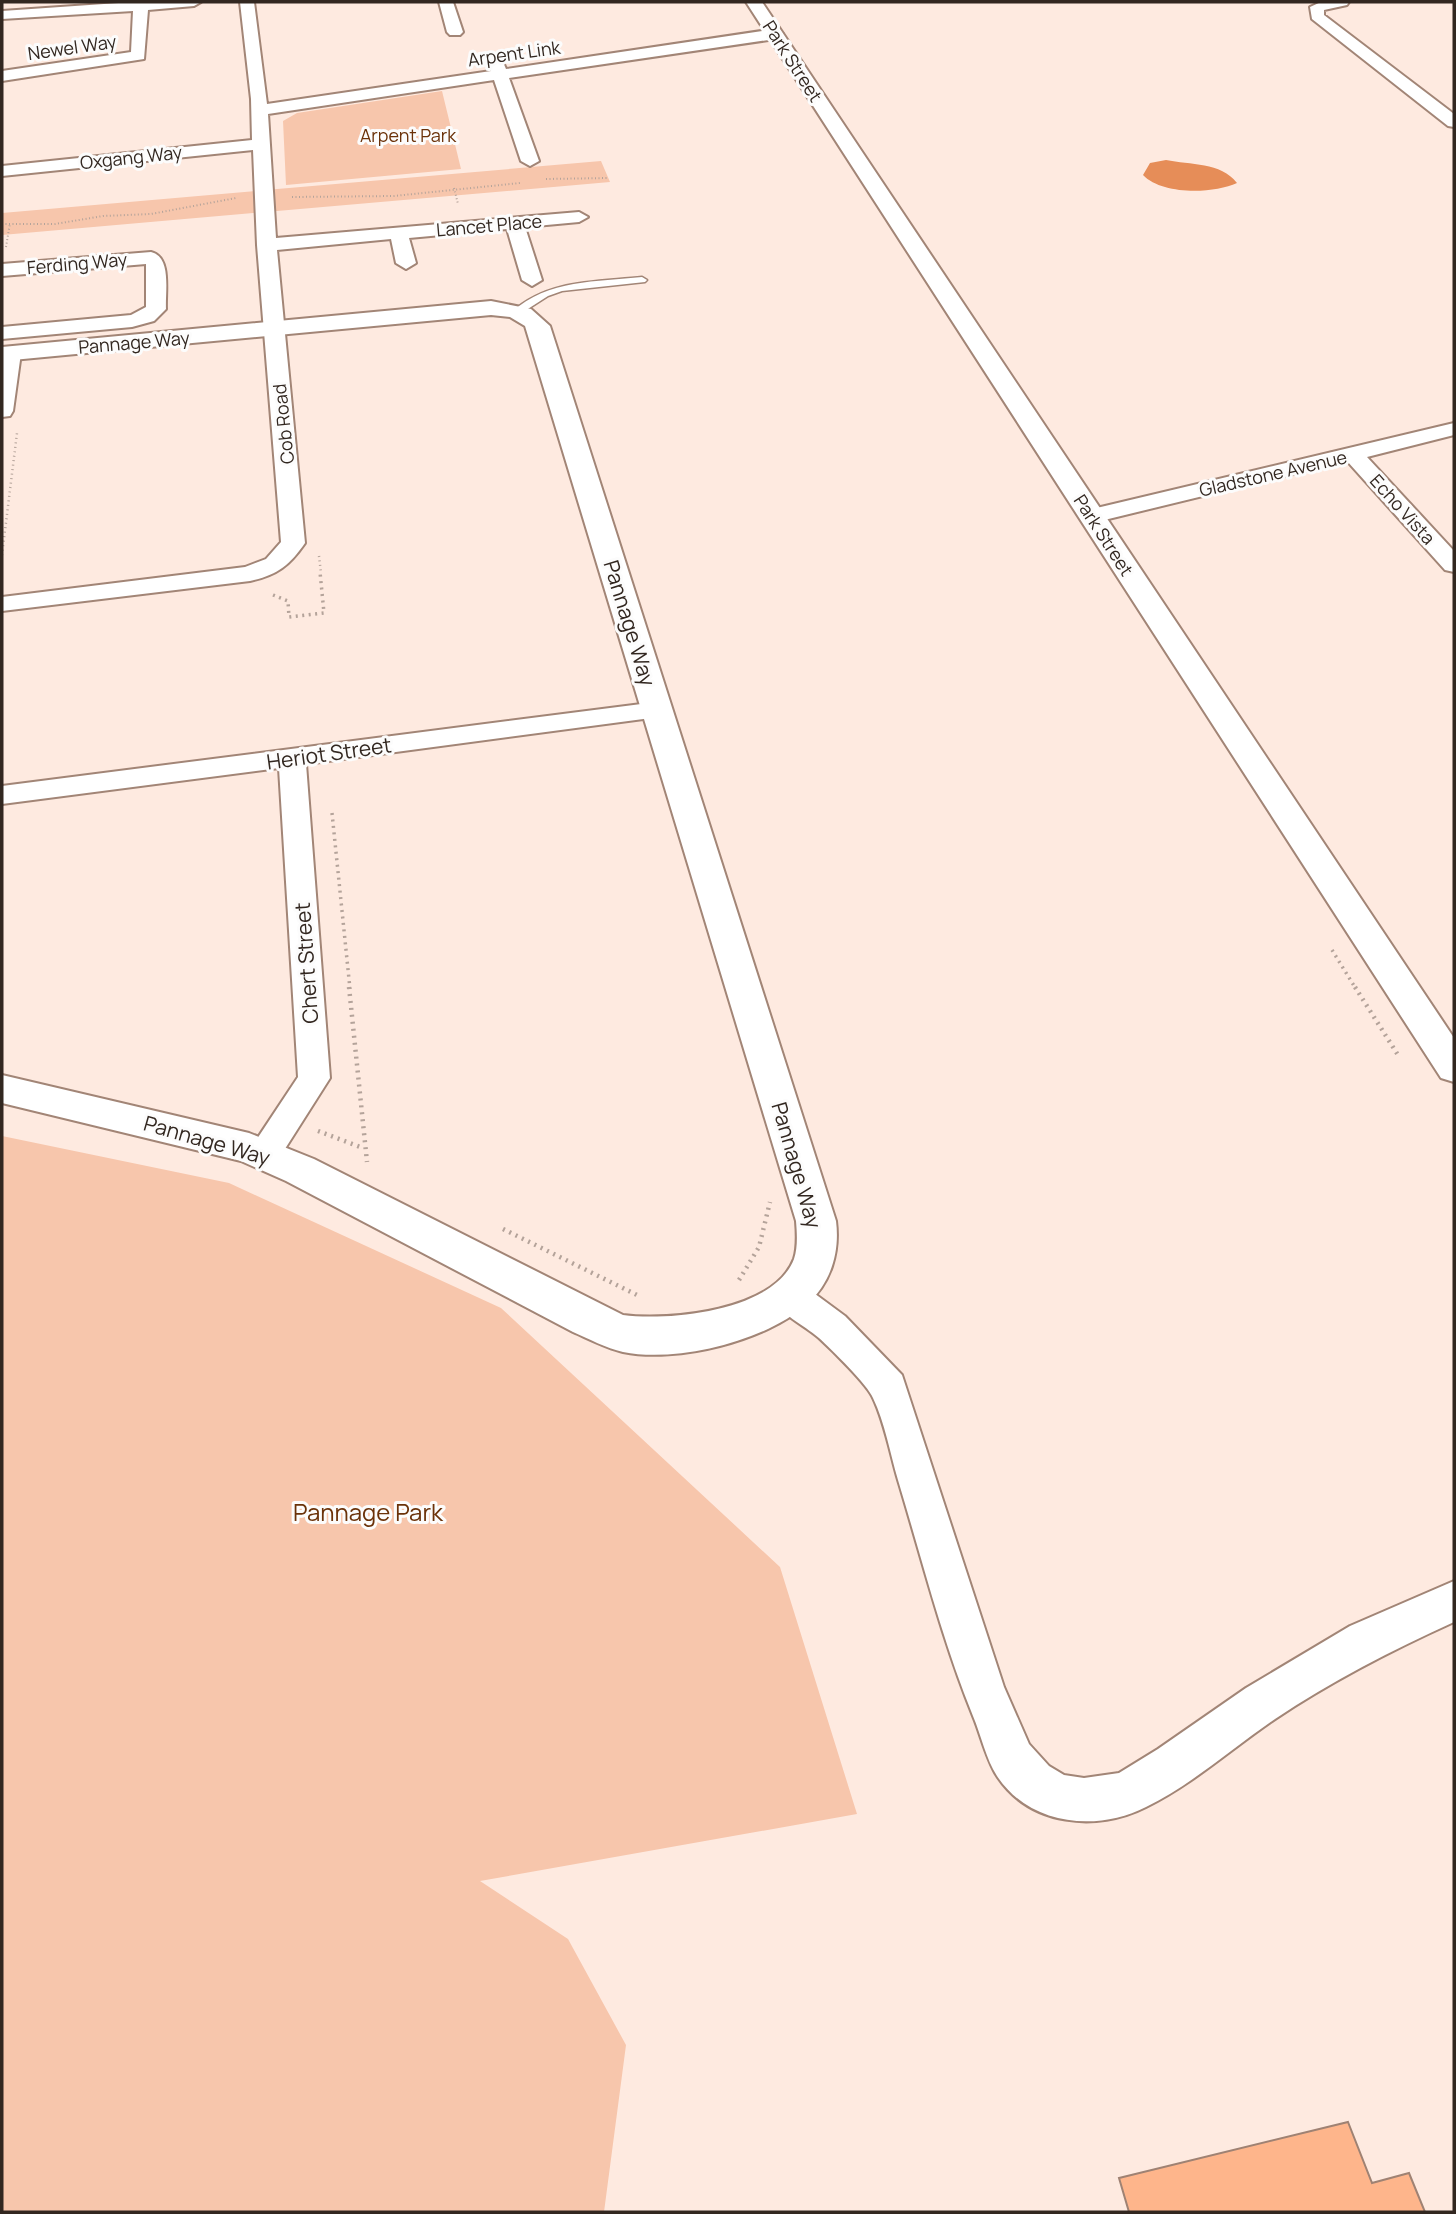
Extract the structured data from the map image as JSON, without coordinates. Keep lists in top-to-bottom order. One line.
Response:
{"streets":{"street":["Newel Way","Arpent Link","Park Street","Oxgang Way","Lancet Place","Ferding Way","Pannage Way","Cob Road","Gladstone Avenue","Echo Vista","Heriot Street","Chert Street"]},"crossings":[["Arpent Link","Park Street"],["Arpent Link","Cob Road"],["Park Street","Gladstone Avenue"],["Oxgang Way","Cob Road"],["Lancet Place","Cob Road"],["Ferding Way","Pannage Way"],["Pannage Way","Cob Road"],["Pannage Way","Heriot Street"],["Pannage Way","Chert Street"],["Gladstone Avenue","Echo Vista"],["Heriot Street","Chert Street"]],"parks":["Arpent Park","Pannage Park"]}
